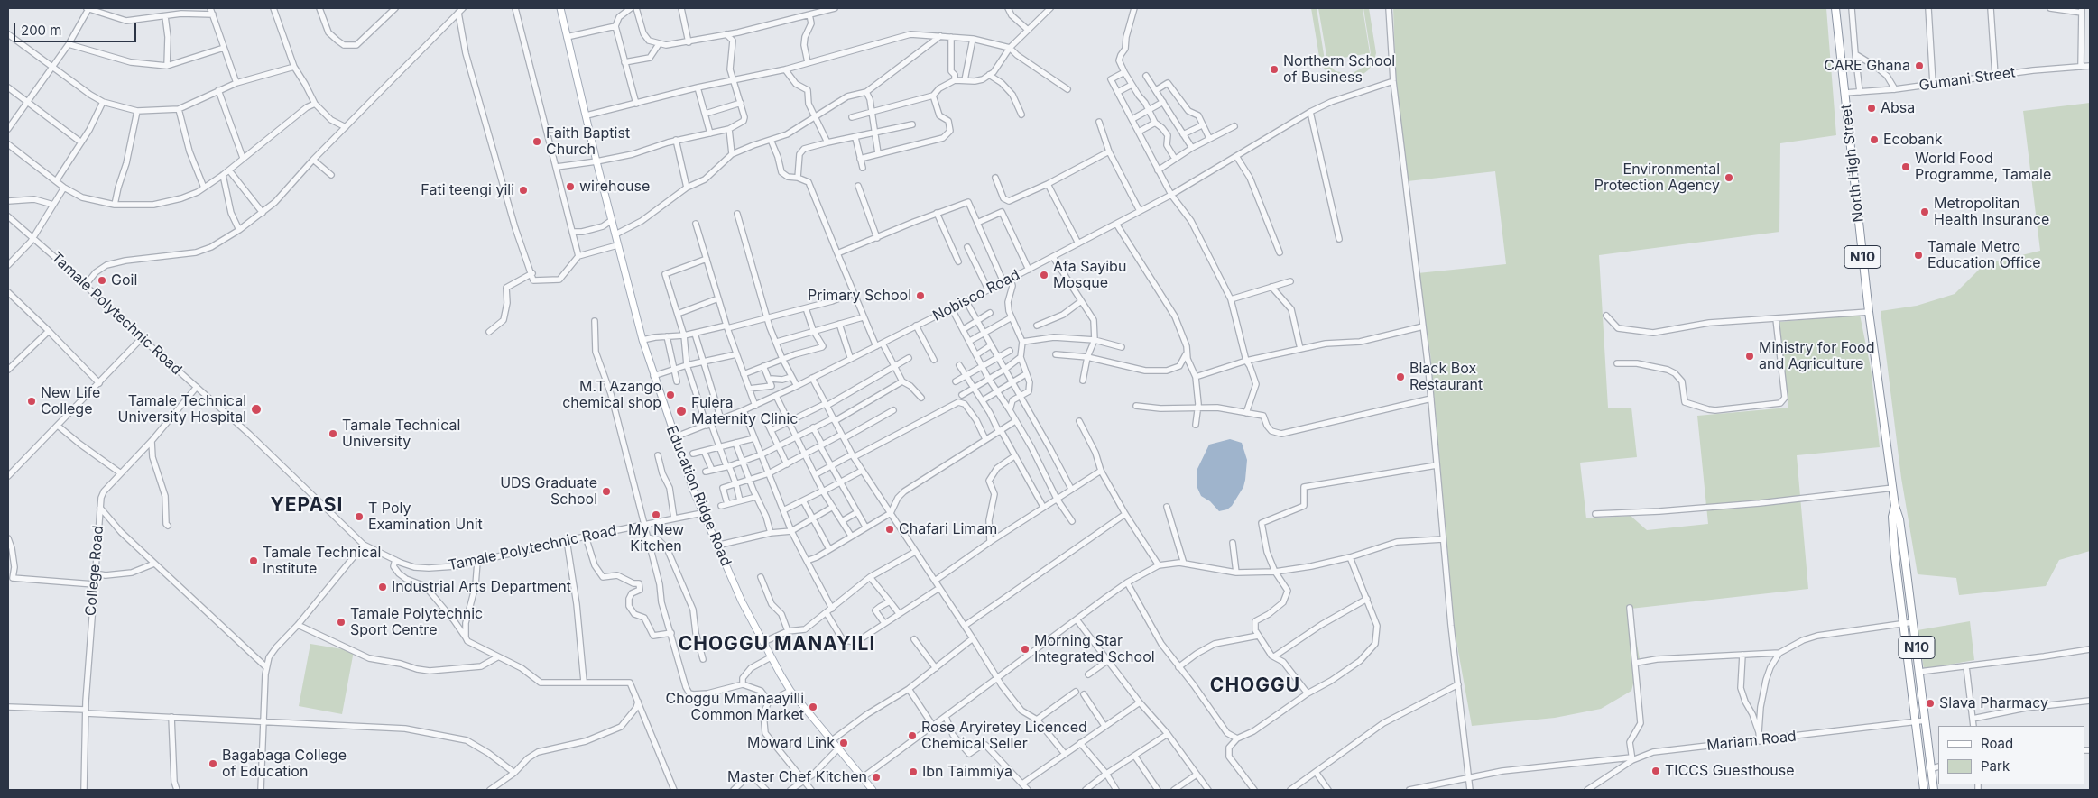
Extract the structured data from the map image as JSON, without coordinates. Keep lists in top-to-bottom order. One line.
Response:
{"streets":{"highway":["North High Street","N10"],"main road":["Education Ridge Road"],"street":["Gumani Street","Nobisco Road","Tamale Polytechnic Road","College Road","Mariam Road"]},"crossings":[["Gumani Street","North High Street"],["North High Street","Mariam Road"],["Nobisco Road","Education Ridge Road"],["Tamale Polytechnic Road","Education Ridge Road"],["Tamale Polytechnic Road","College Road"]],"districts":["YEPASI","CHOGGU MANAYILI","CHOGGU"],"places":["CARE Ghana","Northern School of Business","Absa","Ecobank","Faith Baptist Church","World Food Programme, Tamale","Environmental Protection Agency","wirehouse","Fati teengi yili","Metropolitan Health Insurance","Tamale Metro Education Office","Afa Sayibu Mosque","Goil","Primary School","Ministry for Food and Agriculture","Black Box Restaurant","M.T Azango chemical shop","New Life College","Tamale Technical University Hospital","Fulera Maternity Clinic","Tamale Technical University","UDS Graduate School","My New Kitchen","T Poly Examination Unit","Chafari Limam","Tamale Technical Institute","Industrial Arts Department","Tamale Polytechnic Sport Centre","Morning Star Integrated School","Slava Pharmacy","Choggu Mmanaayilli Common Market","Rose Aryiretey Licenced Chemical Seller","Moward Link","Bagabaga College of Education","TICCS Guesthouse","Ibn Taimmiya","Master Chef Kitchen"],"legend":["Road","Park"],"scale_bar":"200 m"}
